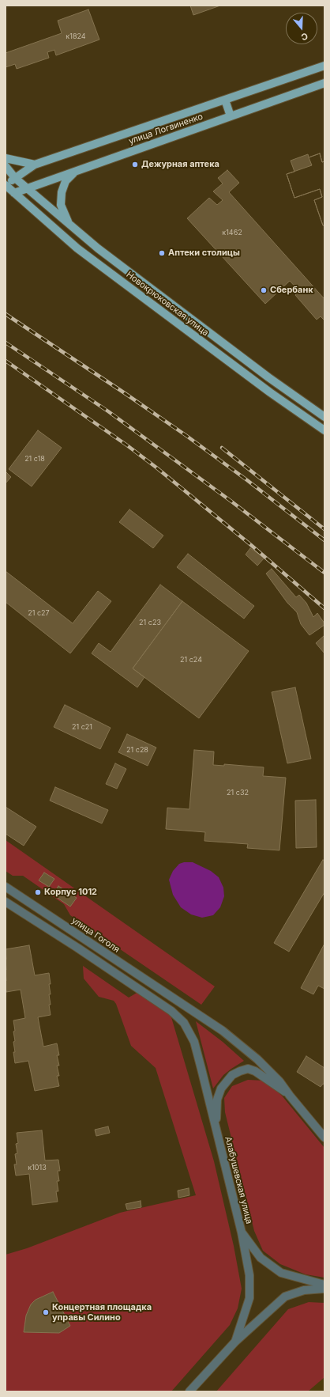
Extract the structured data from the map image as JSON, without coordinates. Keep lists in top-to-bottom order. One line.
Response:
{"streets":{"main road":["улица Логвиненко","Новокрюковская улица"],"street":["улица Гоголя","Алабушевская улица"]},"crossings":[["улица Логвиненко","Новокрюковская улица"],["улица Гоголя","Алабушевская улица"]],"places":["Дежурная аптека","Аптеки столицы","Сбербанк","Корпус 1012","Концертная площадка управы Силино"],"house_numbers":["к1824","к1462","21 с18","21 с27","21 с23","21 с24","21 с21","21 с28","21 с32","к1013"],"north":"bottom"}
